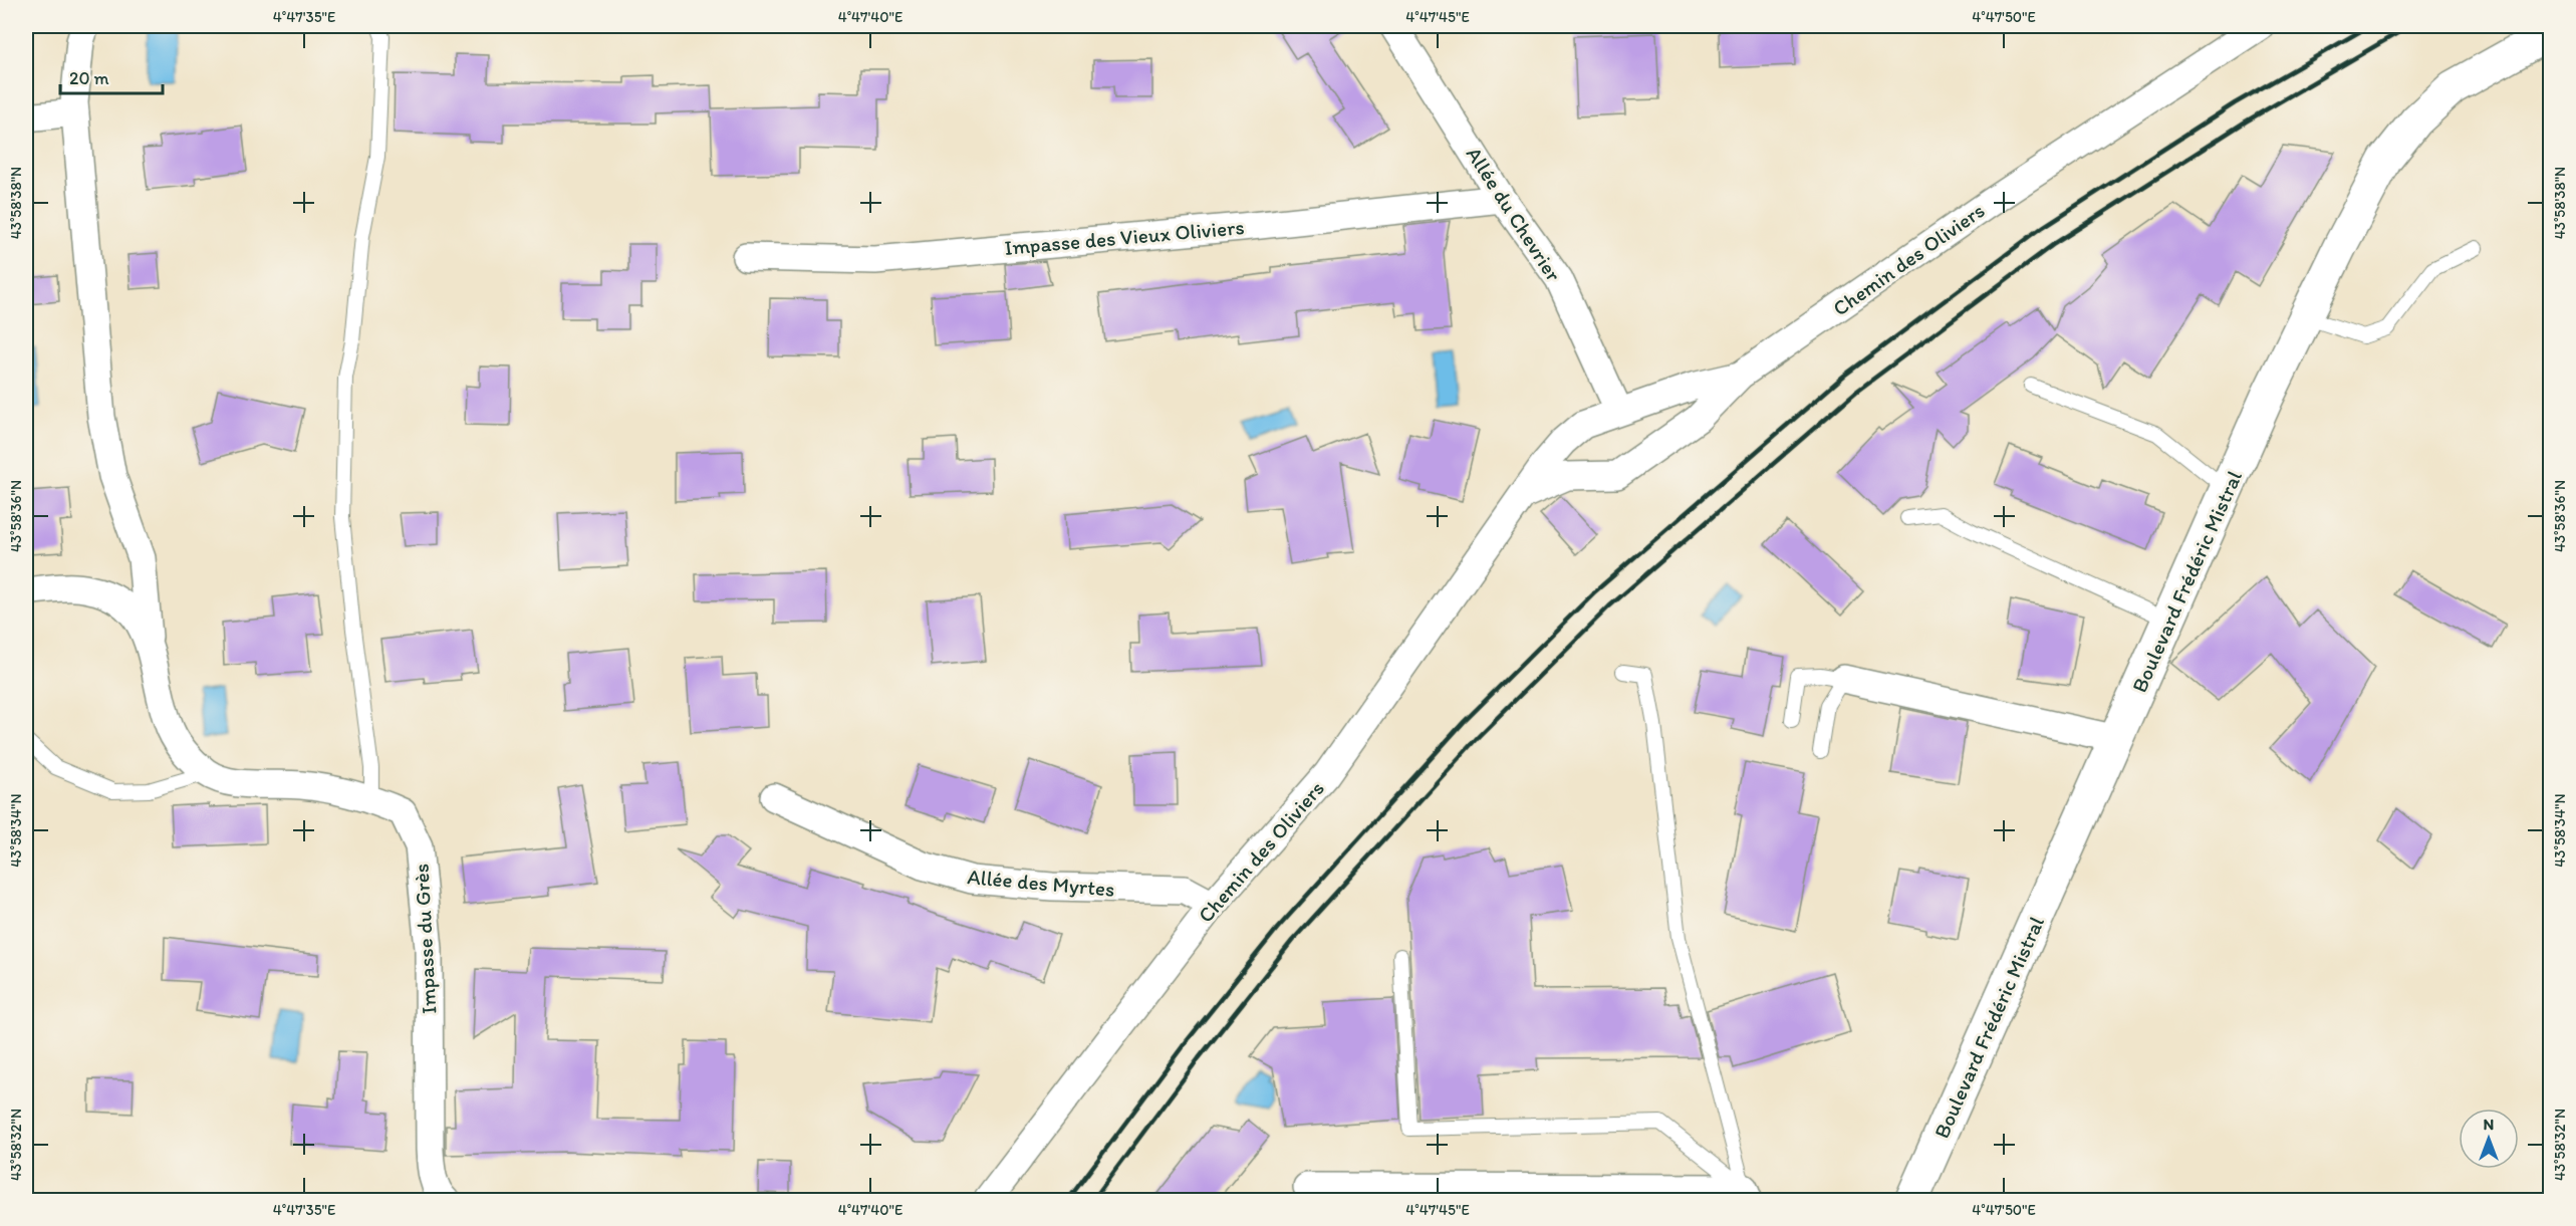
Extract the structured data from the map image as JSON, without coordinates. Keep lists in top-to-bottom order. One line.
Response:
{"streets":{"main road":["Boulevard Frédéric Mistral"],"street":["Allée du Chevrier","Impasse des Vieux Oliviers","Chemin des Oliviers","Allée des Myrtes","Impasse du Grès"]},"crossings":[["Allée du Chevrier","Impasse des Vieux Oliviers"],["Allée du Chevrier","Chemin des Oliviers"],["Chemin des Oliviers","Allée des Myrtes"]],"scale_bar":"20 m","north":"top","coordinates":["4°47'35\"E","4°47'40\"E","4°47'45\"E","4°47'50\"E","43°58'38\"N","43°58'36\"N","43°58'34\"N","43°58'32\"N"]}
